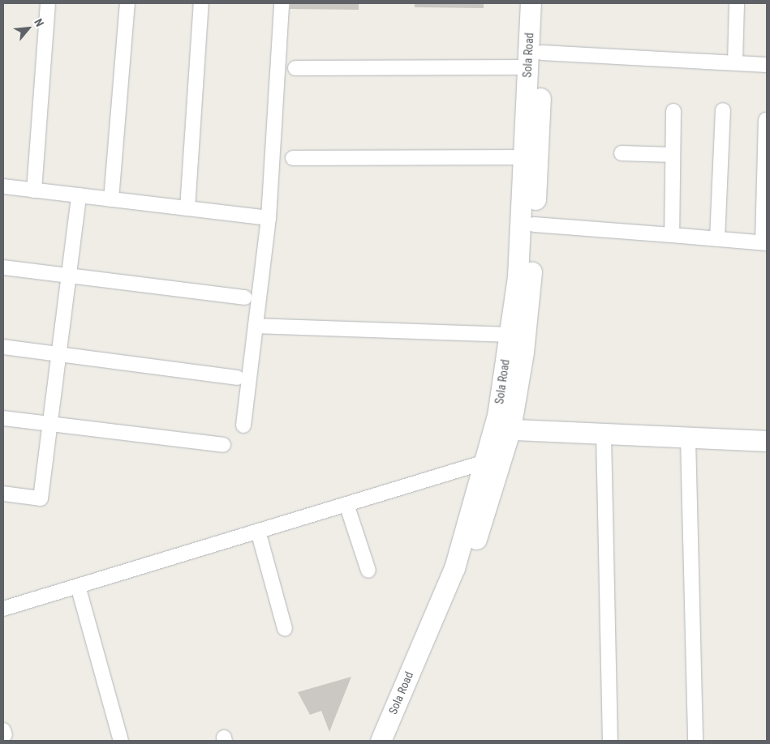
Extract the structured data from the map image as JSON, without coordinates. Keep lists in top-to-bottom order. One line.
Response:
{"streets":{"main road":["Sola Road"]},"north":"top right"}
